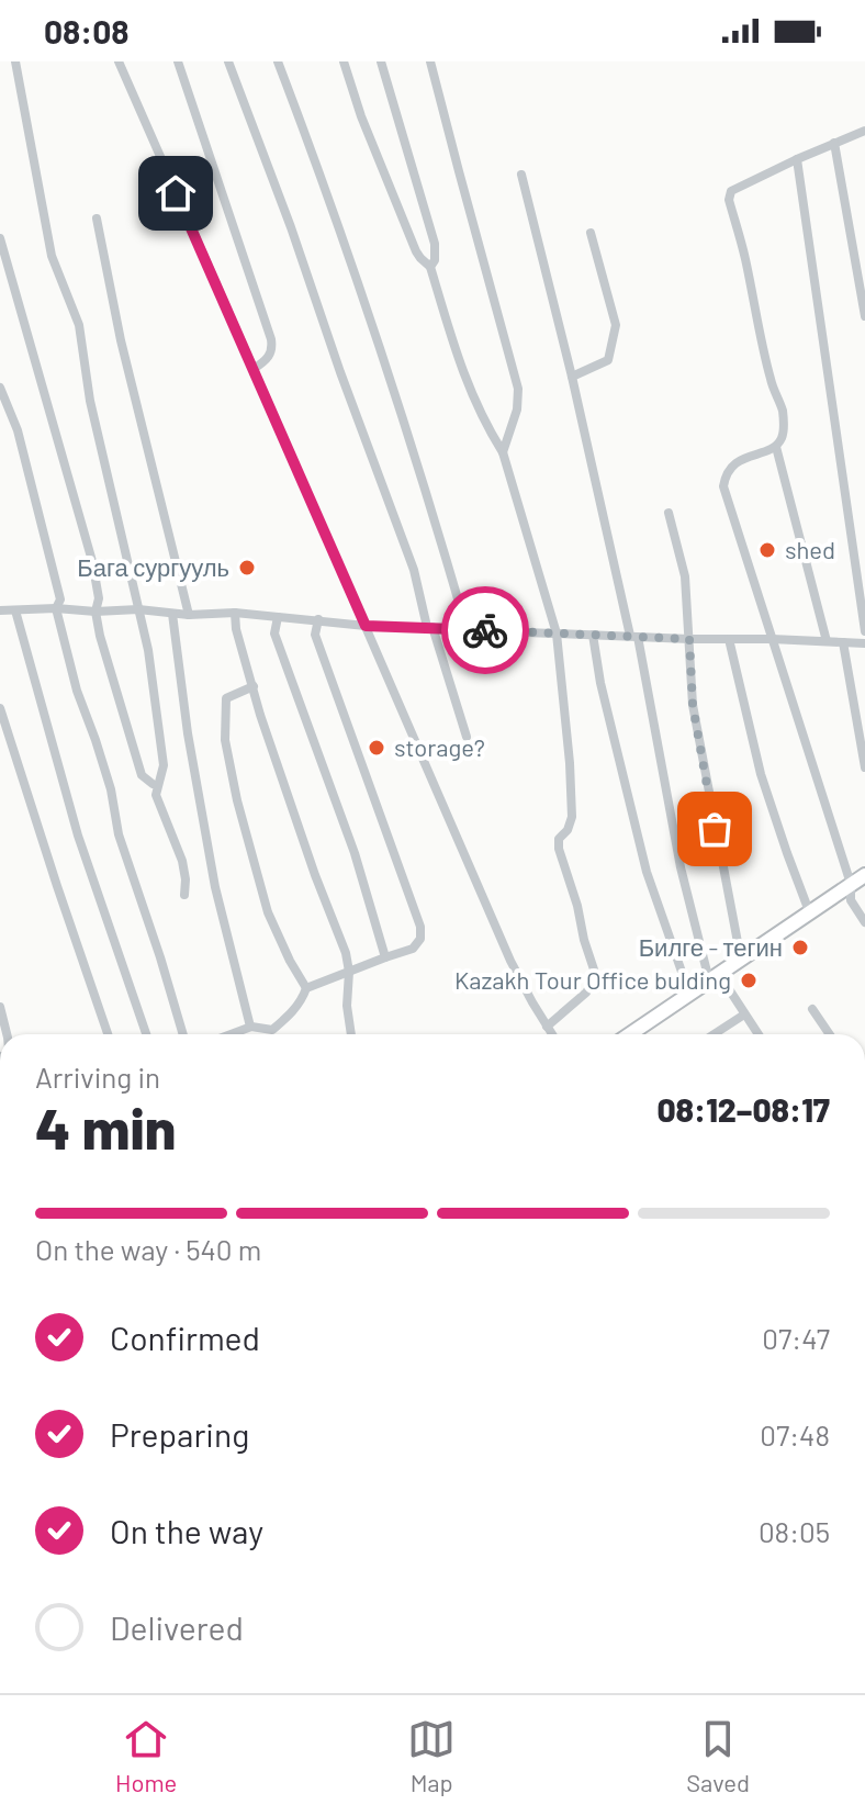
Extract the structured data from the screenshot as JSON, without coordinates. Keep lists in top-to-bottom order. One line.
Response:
{"places":["shed","Бага сургууль","storage?","Билге - тегин","Kazakh Tour Office bulding"],"page":{"status":"08:08","heading":["4 min","Arriving in","08:12–08:17"],"bar":"On the way · 540 m","list":[["Confirmed","07:47"],["Preparing","07:48"],["On the way","08:05"],"Delivered"],"tabs":["Home","Map","Saved"]}}
